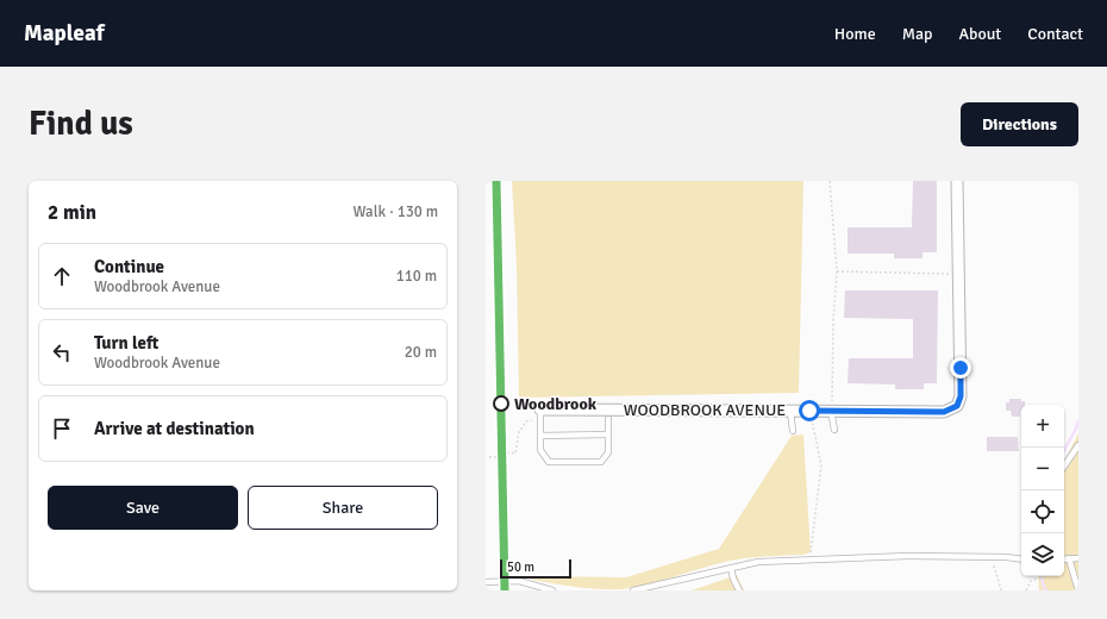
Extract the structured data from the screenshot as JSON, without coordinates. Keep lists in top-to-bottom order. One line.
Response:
{"streets":{"street":["WOODBROOK AVENUE"]},"places":["Woodbrook"],"scale_bar":"50 m","page":{"header":"Mapleaf","nav":["Home","Map","About","Contact"],"buttons":["Directions",["Save","Share"]],"title":"Find us","heading":["2 min","Walk · 130 m"],"list":[["Continue","Woodbrook Avenue","110 m"],["Turn left","Woodbrook Avenue","20 m"],"Arrive at destination"],"map_buttons":["+","−"],"scale":"50 m"}}
